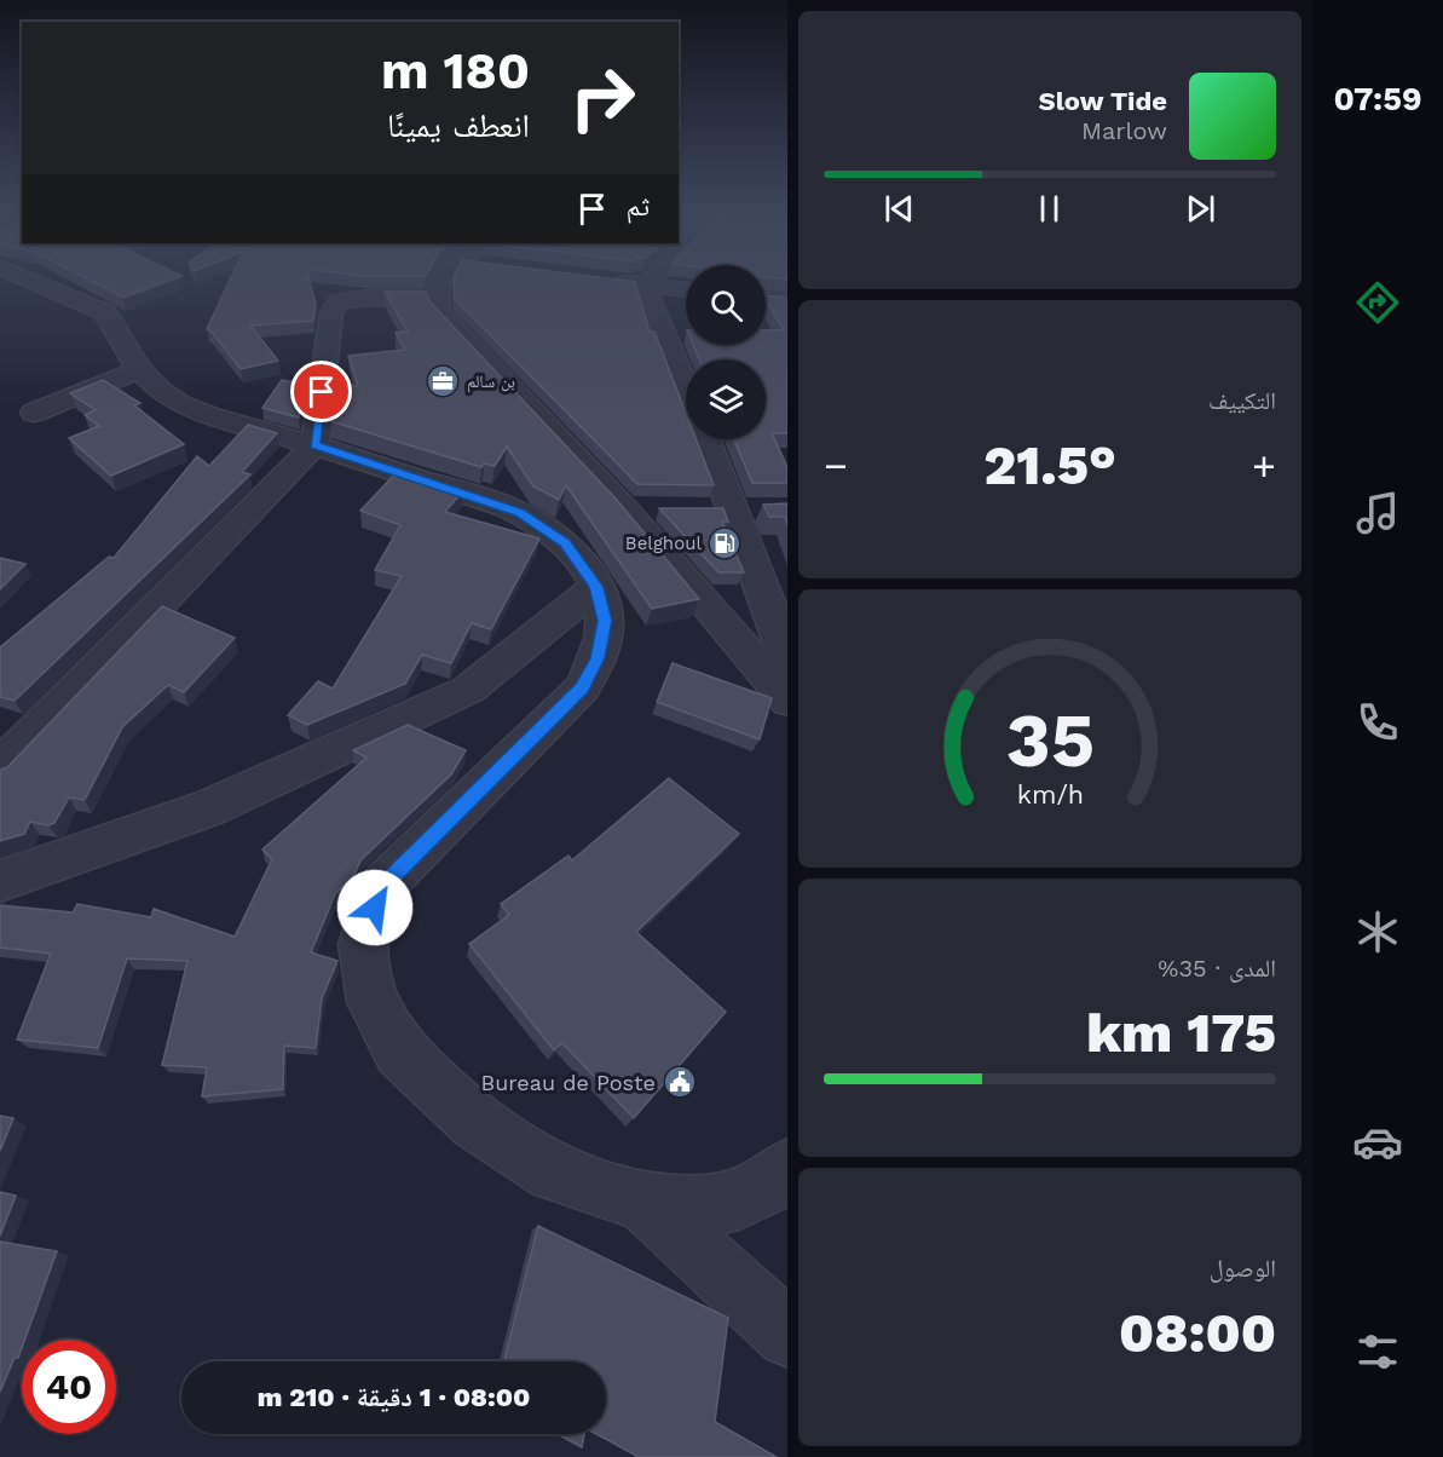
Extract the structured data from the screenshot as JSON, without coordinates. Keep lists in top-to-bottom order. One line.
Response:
{"places":{"office":["بن سالم"],"fuel station":["Belghoul"],"public building":["Bureau de Poste"]},"page":{"tabs":"07:59","turn":["180 m","انعطف يمينًا"],"song":["Slow Tide","Marlow"],"then":"ثم","tile":["التكييف",["المدى · 35%","175 km"],["الوصول","08:00"]],"heat":["−","21.5°","+"],"limit":"40","trip":"08:00 · 1 دقيقة · 210 m","gauge":["35","km/h"]}}
